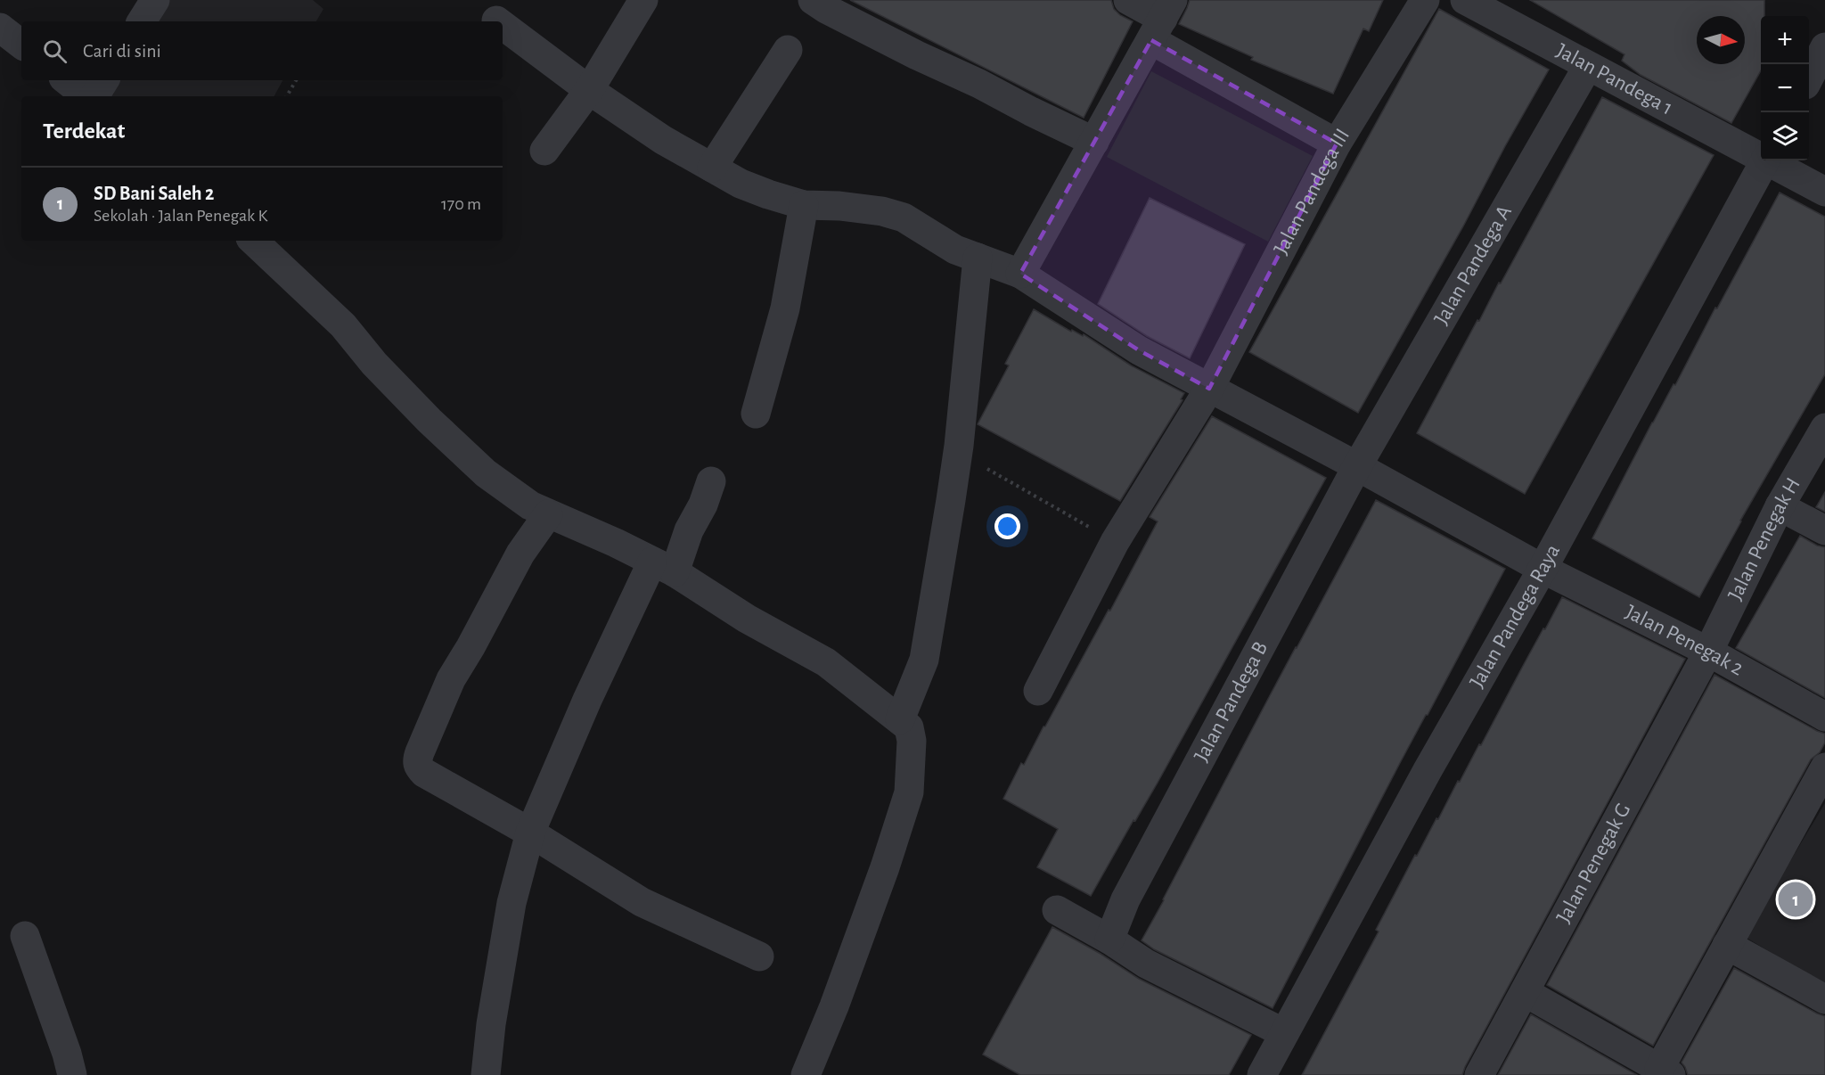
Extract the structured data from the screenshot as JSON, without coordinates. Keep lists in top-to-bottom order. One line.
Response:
{"streets":{"street":["Jalan Pandega 1","Jalan Pandega III","Jalan Pandega A","Jalan Penegak H","Jalan Pandega Raya","Jalan Penegak 2","Jalan Pandega B","Jalan Penegak G"]},"crossings":[["Jalan Pandega 1","Jalan Pandega A"],["Jalan Pandega III","Jalan Penegak 2"],["Jalan Pandega A","Jalan Penegak 2"],["Jalan Pandega A","Jalan Pandega B"],["Jalan Penegak H","Jalan Penegak 2"],["Jalan Penegak H","Jalan Penegak G"],["Jalan Pandega Raya","Jalan Penegak 2"],["Jalan Penegak 2","Jalan Pandega B"],["Jalan Penegak 2","Jalan Penegak G"]],"north":"right","page":{"map_buttons":["+","−"],"search":"Cari di sini","heading":"Terdekat","list":[{"mark":"1","name":"SD Bani Saleh 2","note":"Sekolah · Jalan Penegak K","value":"170 m"}],"pins":"1"}}
